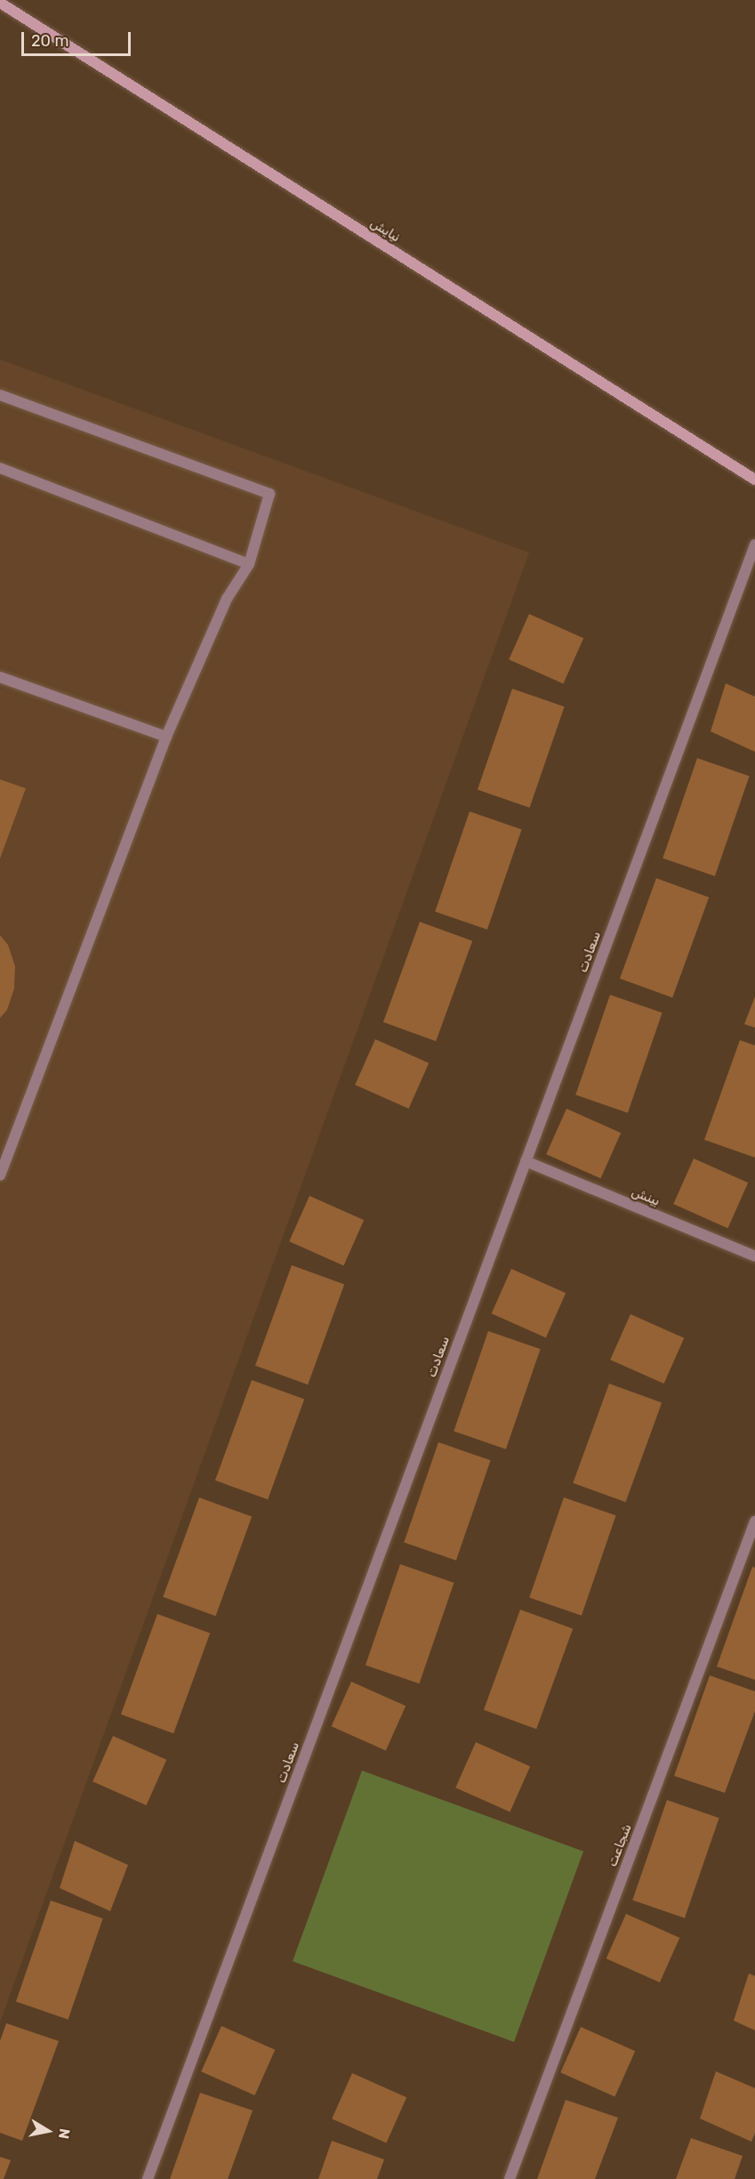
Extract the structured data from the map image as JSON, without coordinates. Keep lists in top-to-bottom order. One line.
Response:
{"streets":{"street":["نیایش"],"lane":["سعادت","بینش","شجاعت"]},"crossings":[["سعادت","بینش"]],"scale_bar":"20 m","north":"right"}
